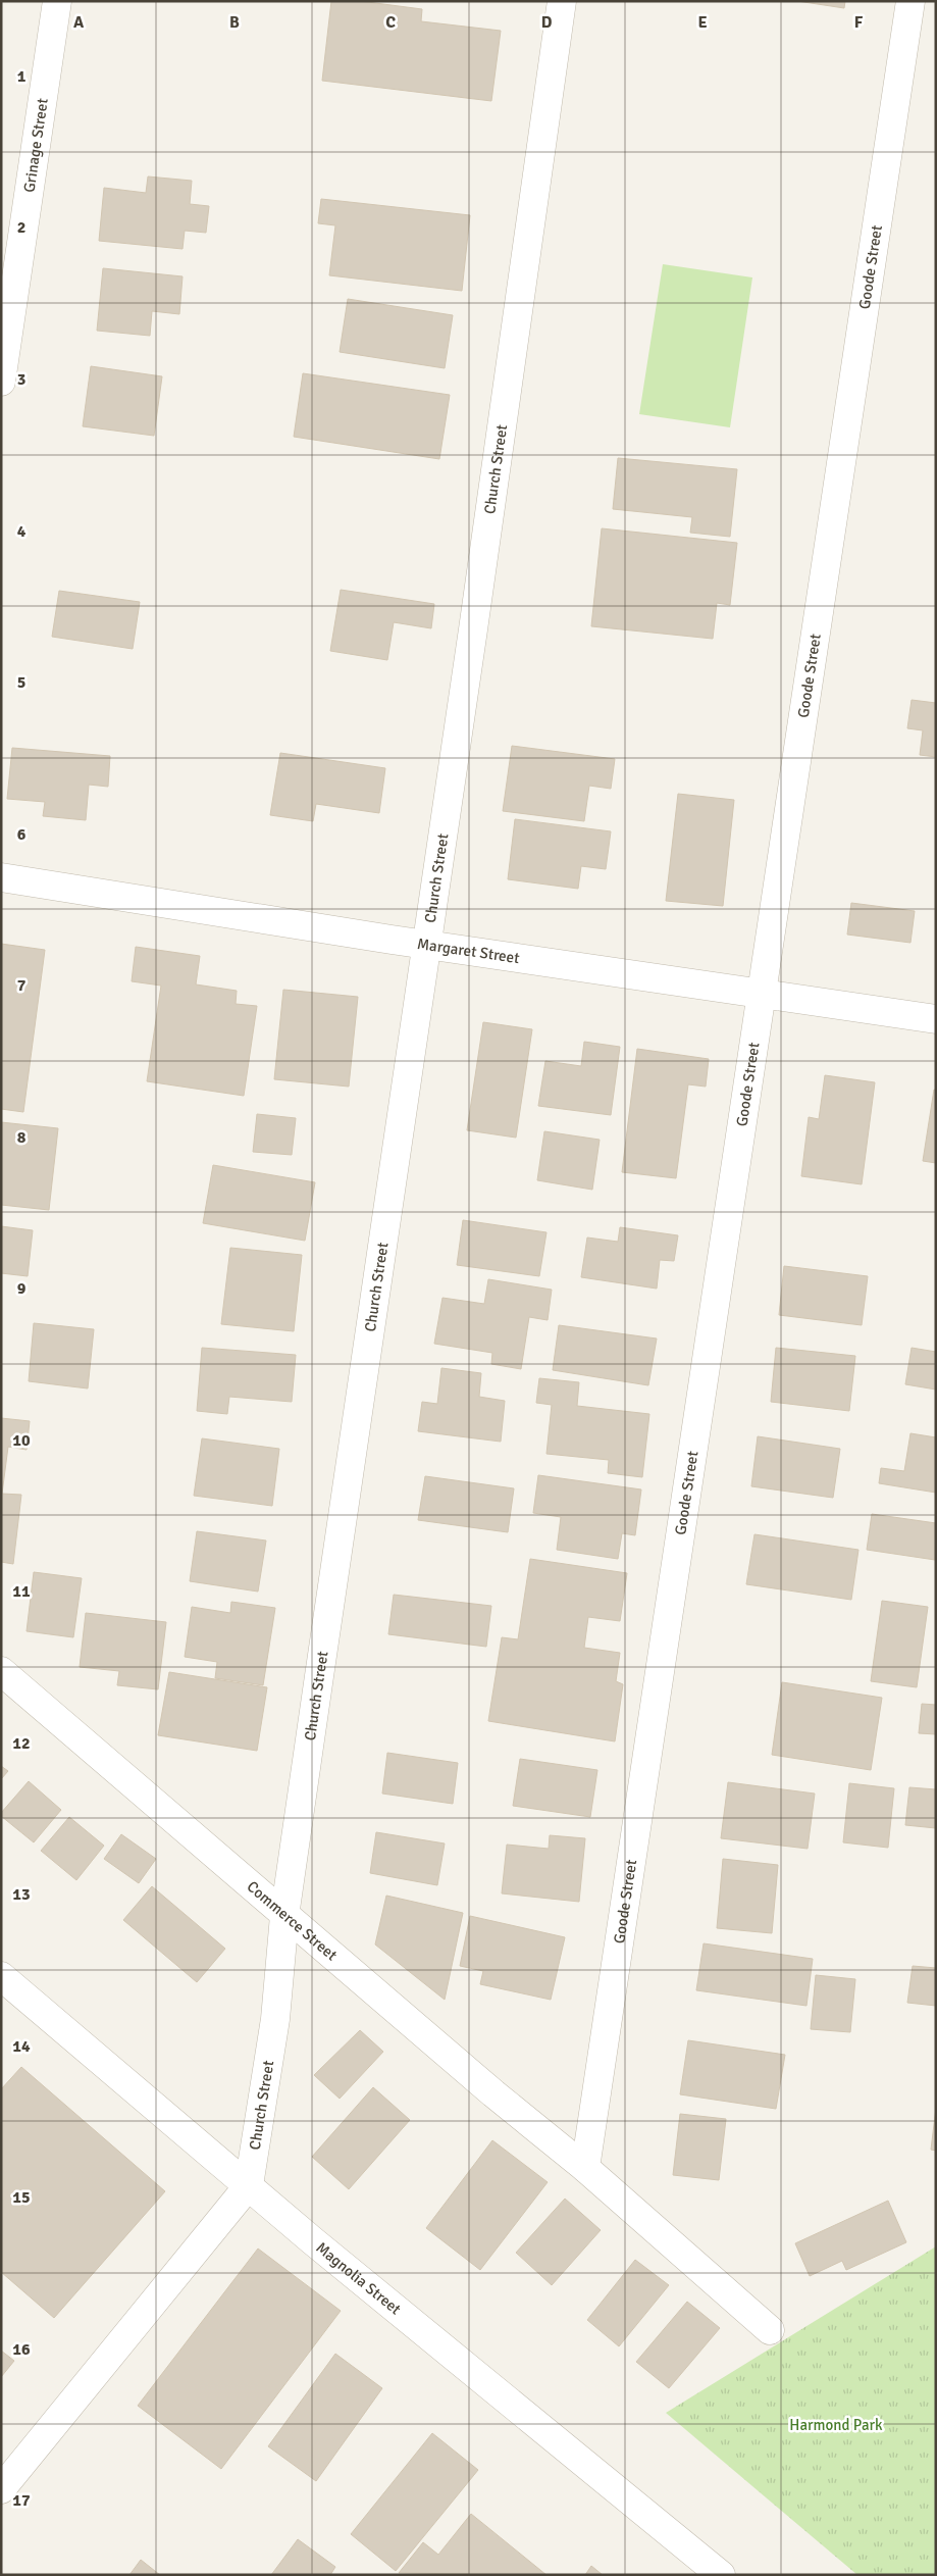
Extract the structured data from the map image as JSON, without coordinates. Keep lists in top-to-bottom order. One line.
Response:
{"streets":{"street":["Grinage Street","Goode Street","Church Street","Margaret Street","Commerce Street","Magnolia Street"]},"crossings":[["Goode Street","Margaret Street"],["Goode Street","Commerce Street"],["Church Street","Margaret Street"],["Church Street","Commerce Street"],["Church Street","Magnolia Street"]],"parks":["Harmond Park"],"grid":{"columns":["A","B","C","D","E","F"],"rows":["1","2","3","4","5","6","7","8","9","10","11","12","13","14","15","16","17"]}}
